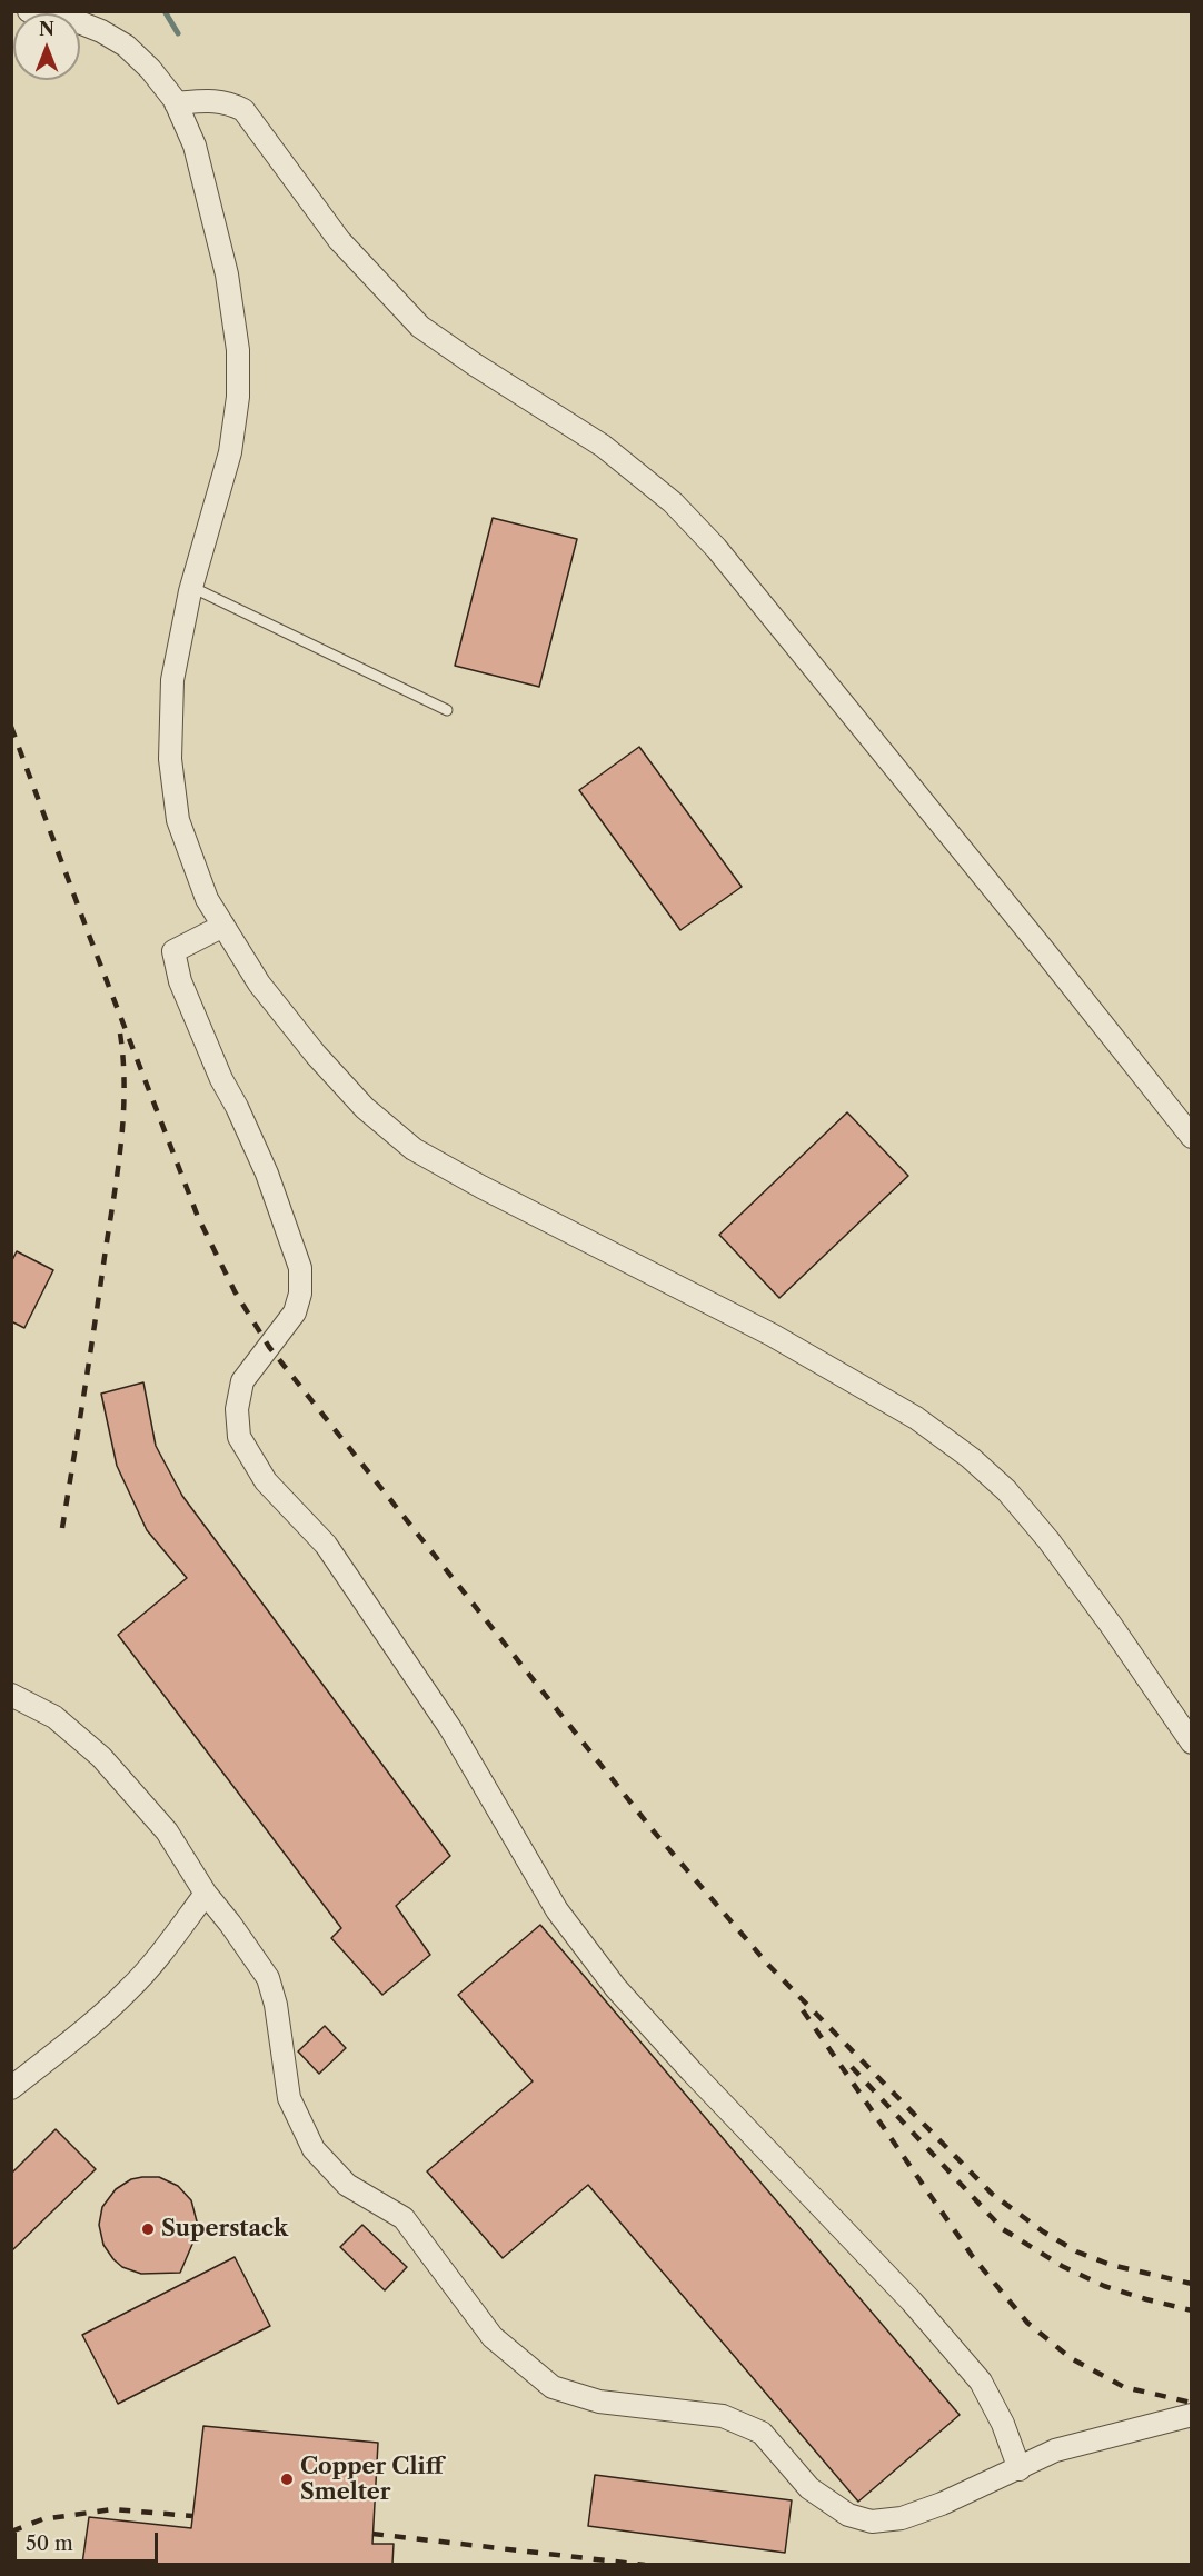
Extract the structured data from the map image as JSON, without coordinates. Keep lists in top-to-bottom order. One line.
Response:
{"places":["Superstack","Copper Cliff Smelter"],"scale_bar":"50 m","north":"top"}
